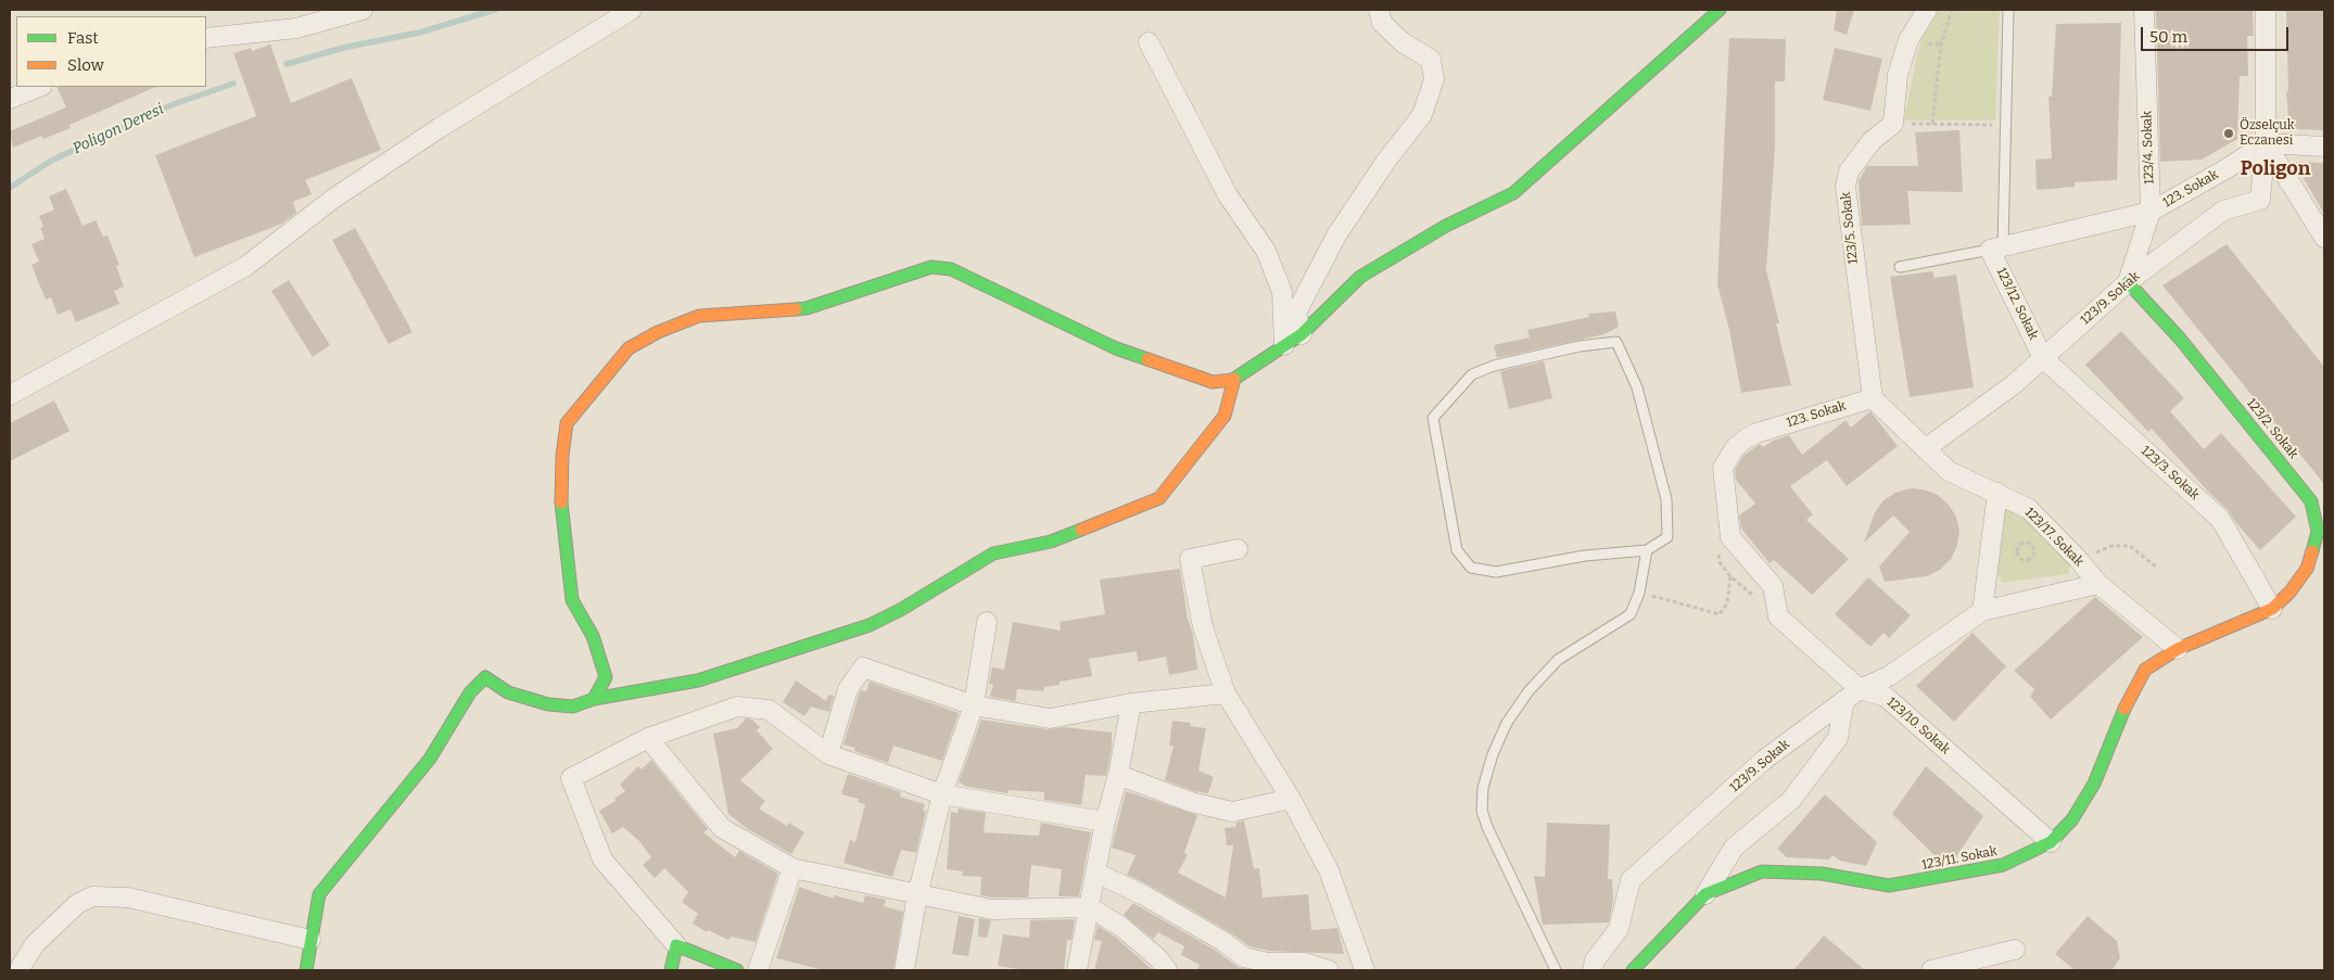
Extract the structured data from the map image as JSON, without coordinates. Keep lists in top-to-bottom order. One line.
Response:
{"streets":{"street":["123/4. Sokak","123. Sokak","123/5. Sokak","123/9. Sokak","123/12. Sokak","123/2. Sokak","123/3. Sokak","123/17. Sokak","123/10. Sokak","123/11. Sokak"]},"crossings":[["123/4. Sokak","123. Sokak"],["123/4. Sokak","123/9. Sokak"],["123/4. Sokak","123/2. Sokak"],["123. Sokak","123/5. Sokak"],["123. Sokak","123/9. Sokak"],["123. Sokak","123/12. Sokak"],["123. Sokak","123/17. Sokak"],["123. Sokak","123/10. Sokak"],["123/5. Sokak","123/17. Sokak"],["123/9. Sokak","123/12. Sokak"],["123/9. Sokak","123/2. Sokak"],["123/9. Sokak","123/3. Sokak"],["123/9. Sokak","123/17. Sokak"],["123/9. Sokak","123/10. Sokak"],["123/12. Sokak","123/3. Sokak"],["123/2. Sokak","123/3. Sokak"],["123/2. Sokak","123/11. Sokak"],["123/3. Sokak","123/11. Sokak"],["123/17. Sokak","123/11. Sokak"],["123/10. Sokak","123/11. Sokak"]],"districts":["Poligon"],"water":["Poligon Deresi"],"places":["Özselçuk Eczanesi"],"legend":["Fast","Slow"],"scale_bar":"50 m"}
